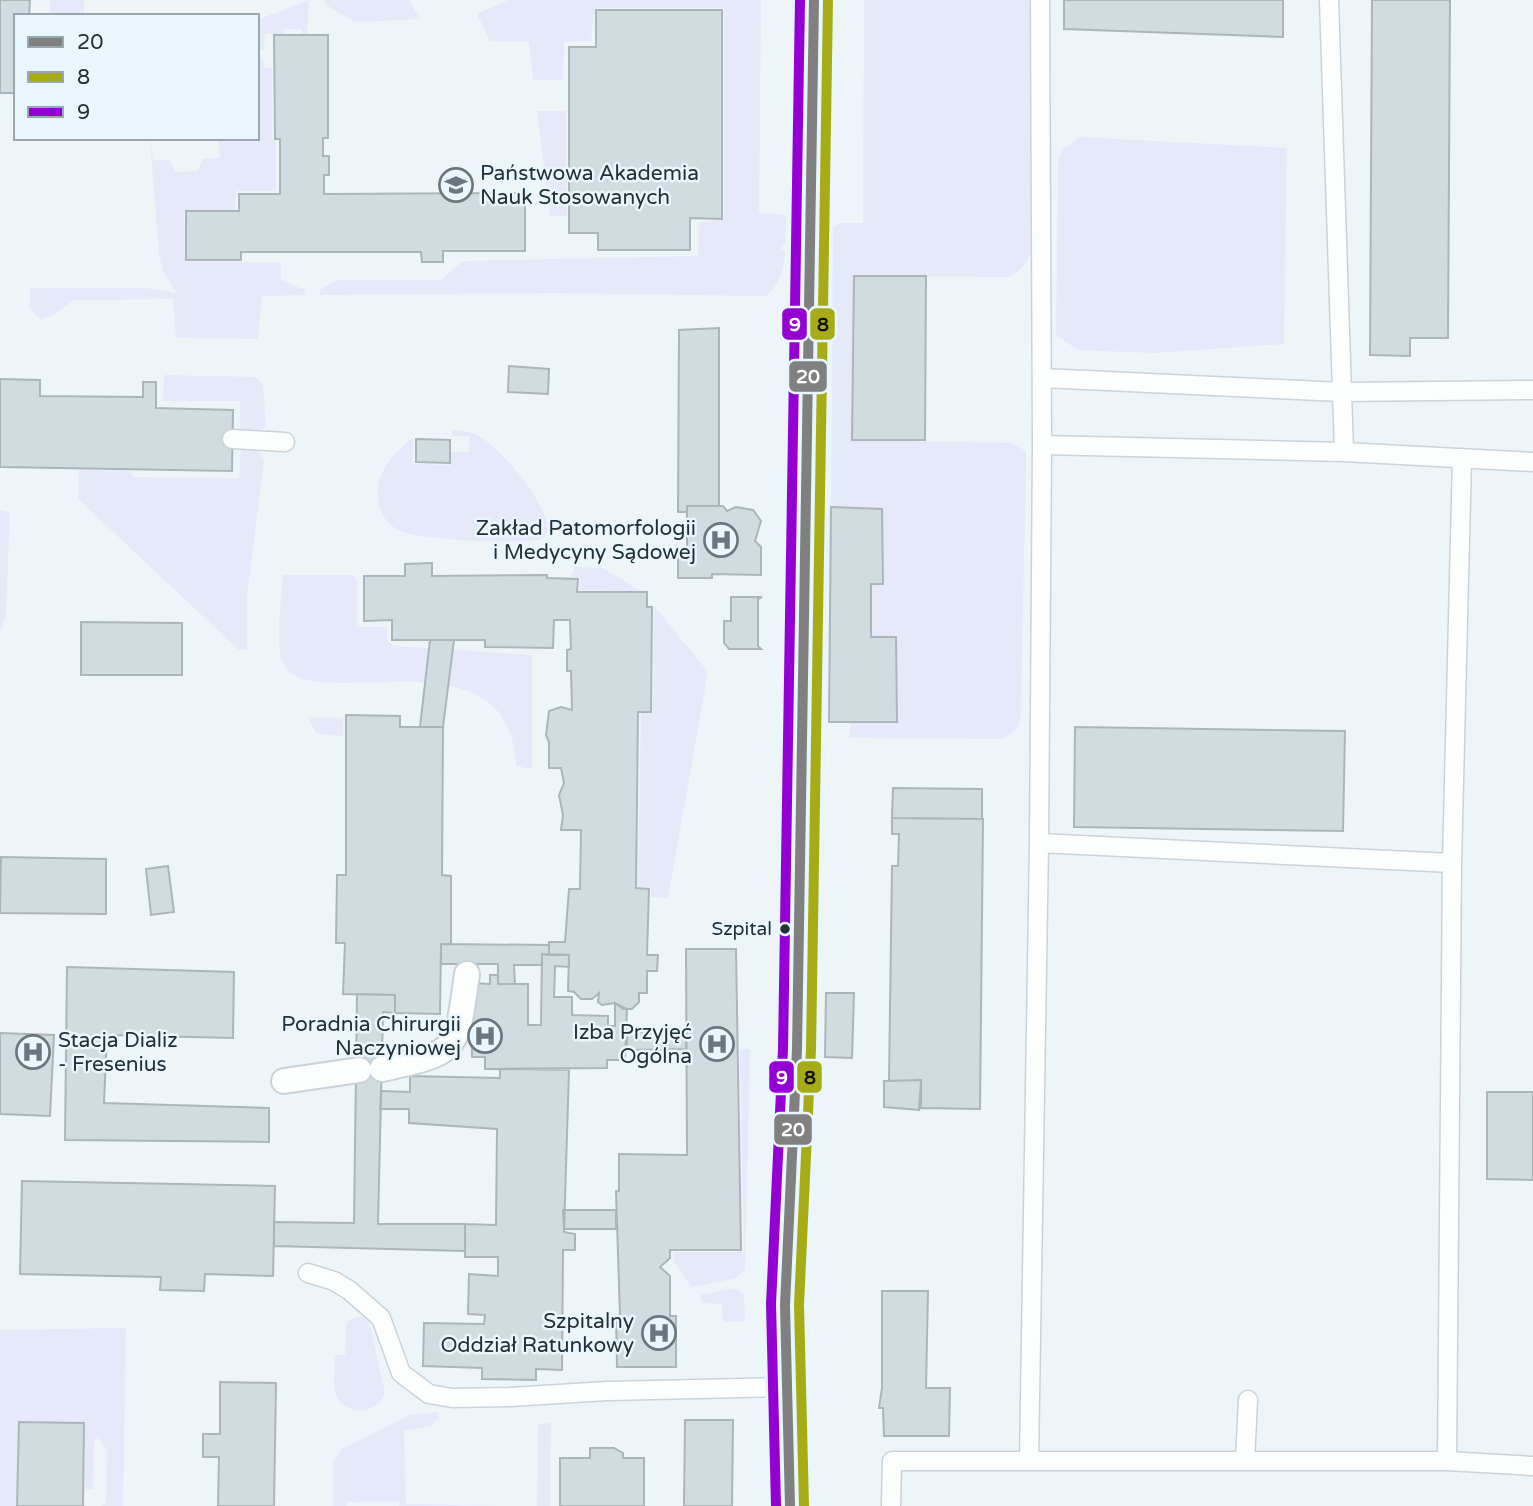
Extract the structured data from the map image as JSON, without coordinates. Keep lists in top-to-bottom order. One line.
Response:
{"places":{"school or university":["Państwowa Akademia Nauk Stosowanych"],"hospital":["Zakład Patomorfologii i Medycyny Sądowej","Poradnia Chirurgii Naczyniowej","Izba Przyjęć Ogólna","Stacja Dializ - Fresenius","Szpitalny Oddział Ratunkowy"],"other":["Szpital"]},"lines":["transit line 20","transit line 8","transit line 9"],"legend":["20","8","9"]}
